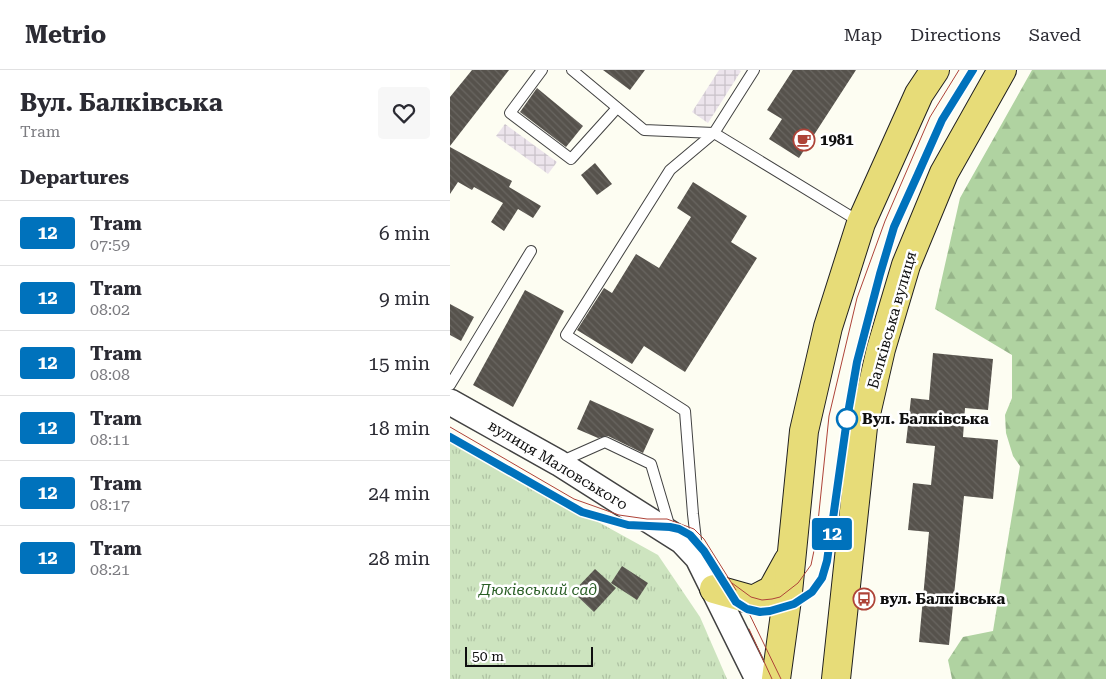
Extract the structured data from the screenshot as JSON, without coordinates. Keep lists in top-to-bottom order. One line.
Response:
{"streets":{"main road":["Балківська вулиця"],"street":["вулиця Маловського"]},"parks":["Дюківський сад"],"places":{"cafe":["1981"],"other":["Вул. Балківська"],"bus stop":["вул. Балківська"]},"lines":["tram line 12"],"scale_bar":"50 m","page":{"header":"Metrio","nav":["Map","Directions","Saved"],"heading":[["Вул. Балківська","Tram"],"Departures"],"on_map":"12","list":[{"mark":"12","name":"Tram","note":"07:59","value":"6 min"},{"mark":"12","name":"Tram","note":"08:02","value":"9 min"},{"mark":"12","name":"Tram","note":"08:08","value":"15 min"},{"mark":"12","name":"Tram","note":"08:11","value":"18 min"},{"mark":"12","name":"Tram","note":"08:17","value":"24 min"},{"mark":"12","name":"Tram","note":"08:21","value":"28 min"}],"scale":"50 m"}}
